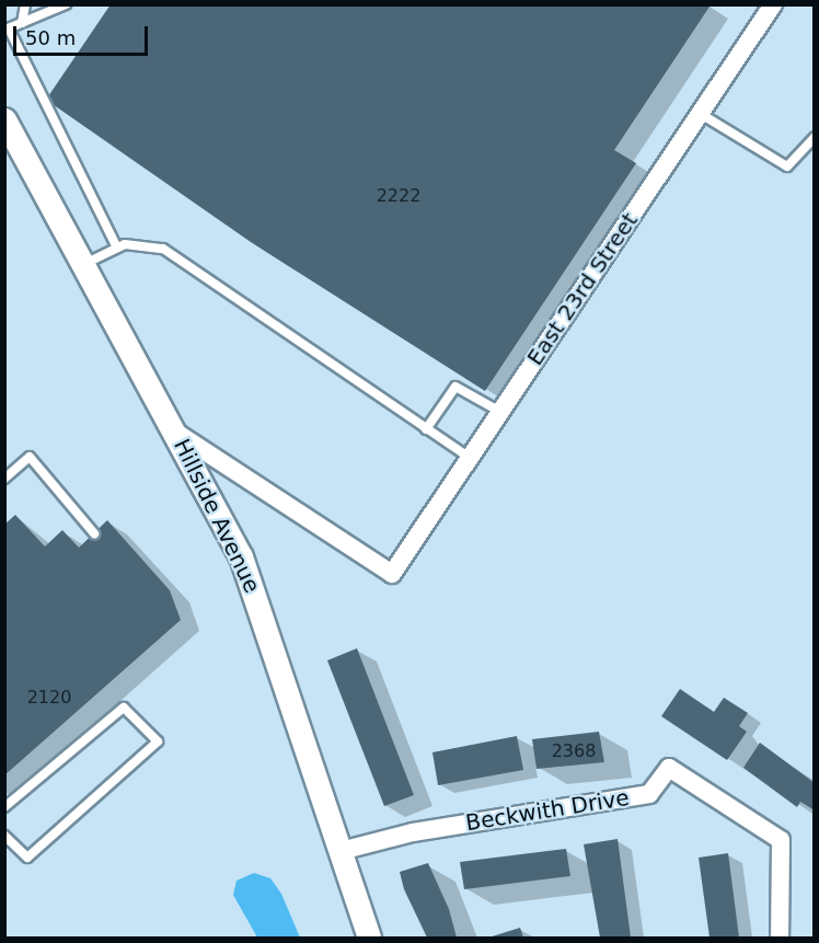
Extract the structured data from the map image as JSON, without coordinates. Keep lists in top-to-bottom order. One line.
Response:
{"streets":{"street":["East 23rd Street","Hillside Avenue","Beckwith Drive"]},"crossings":[["East 23rd Street","Hillside Avenue"],["Hillside Avenue","Beckwith Drive"]],"house_numbers":["2222","2120","2368"],"scale_bar":"50 m"}
